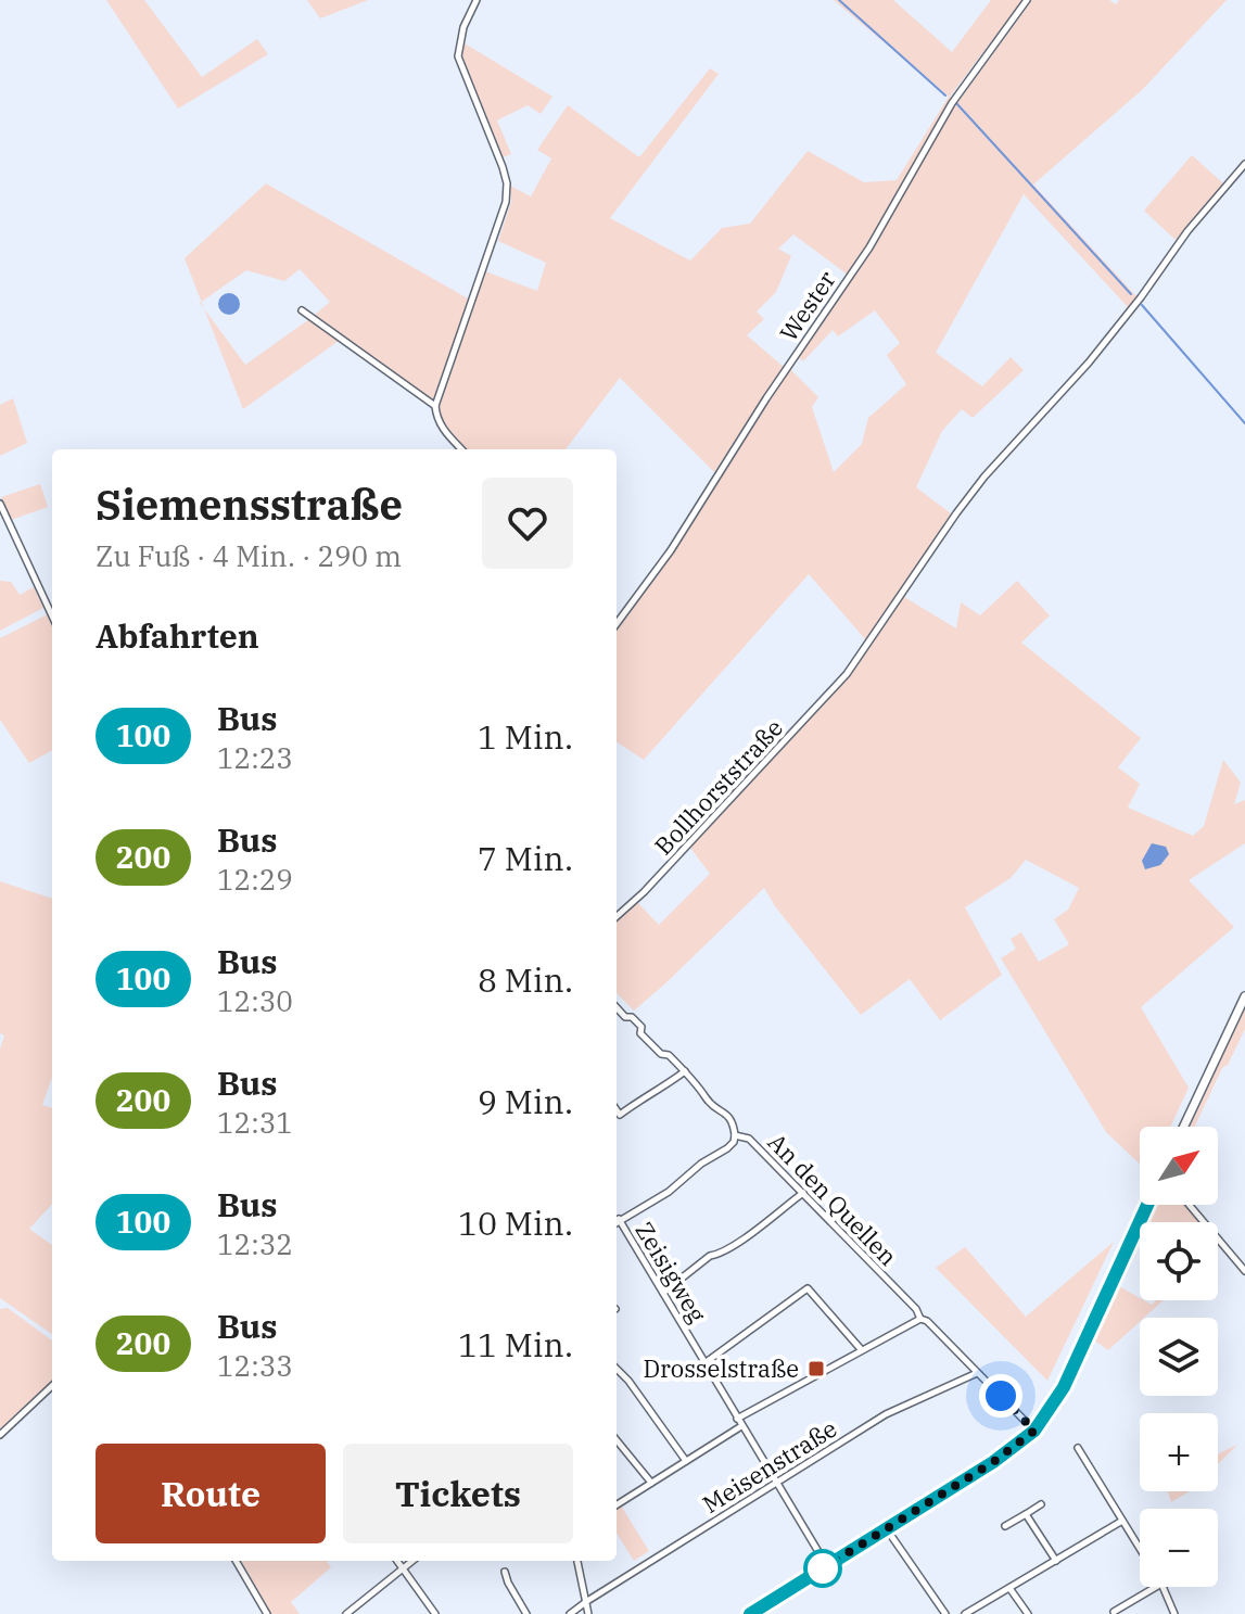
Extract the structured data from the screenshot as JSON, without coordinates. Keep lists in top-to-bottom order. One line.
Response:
{"streets":{"street":["Wester","Bollhorststraße","An den Quellen","Zeisigweg","Meisenstraße"]},"crossings":[["An den Quellen","Meisenstraße"],["Zeisigweg","Meisenstraße"]],"places":{"transit":["Drosselstraße"]},"lines":["bus line 100"],"north":"top right","page":{"heading":[["Siemensstraße","Zu Fuß · 4 Min. · 290 m"],"Abfahrten"],"list":[{"mark":"100","name":"Bus","note":"12:23","value":"1 Min."},{"mark":"200","name":"Bus","note":"12:29","value":"7 Min."},{"mark":"100","name":"Bus","note":"12:30","value":"8 Min."},{"mark":"200","name":"Bus","note":"12:31","value":"9 Min."},{"mark":"100","name":"Bus","note":"12:32","value":"10 Min."},{"mark":"200","name":"Bus","note":"12:33","value":"11 Min."}],"map_buttons":["+","−"],"buttons":["Route","Tickets"]}}
